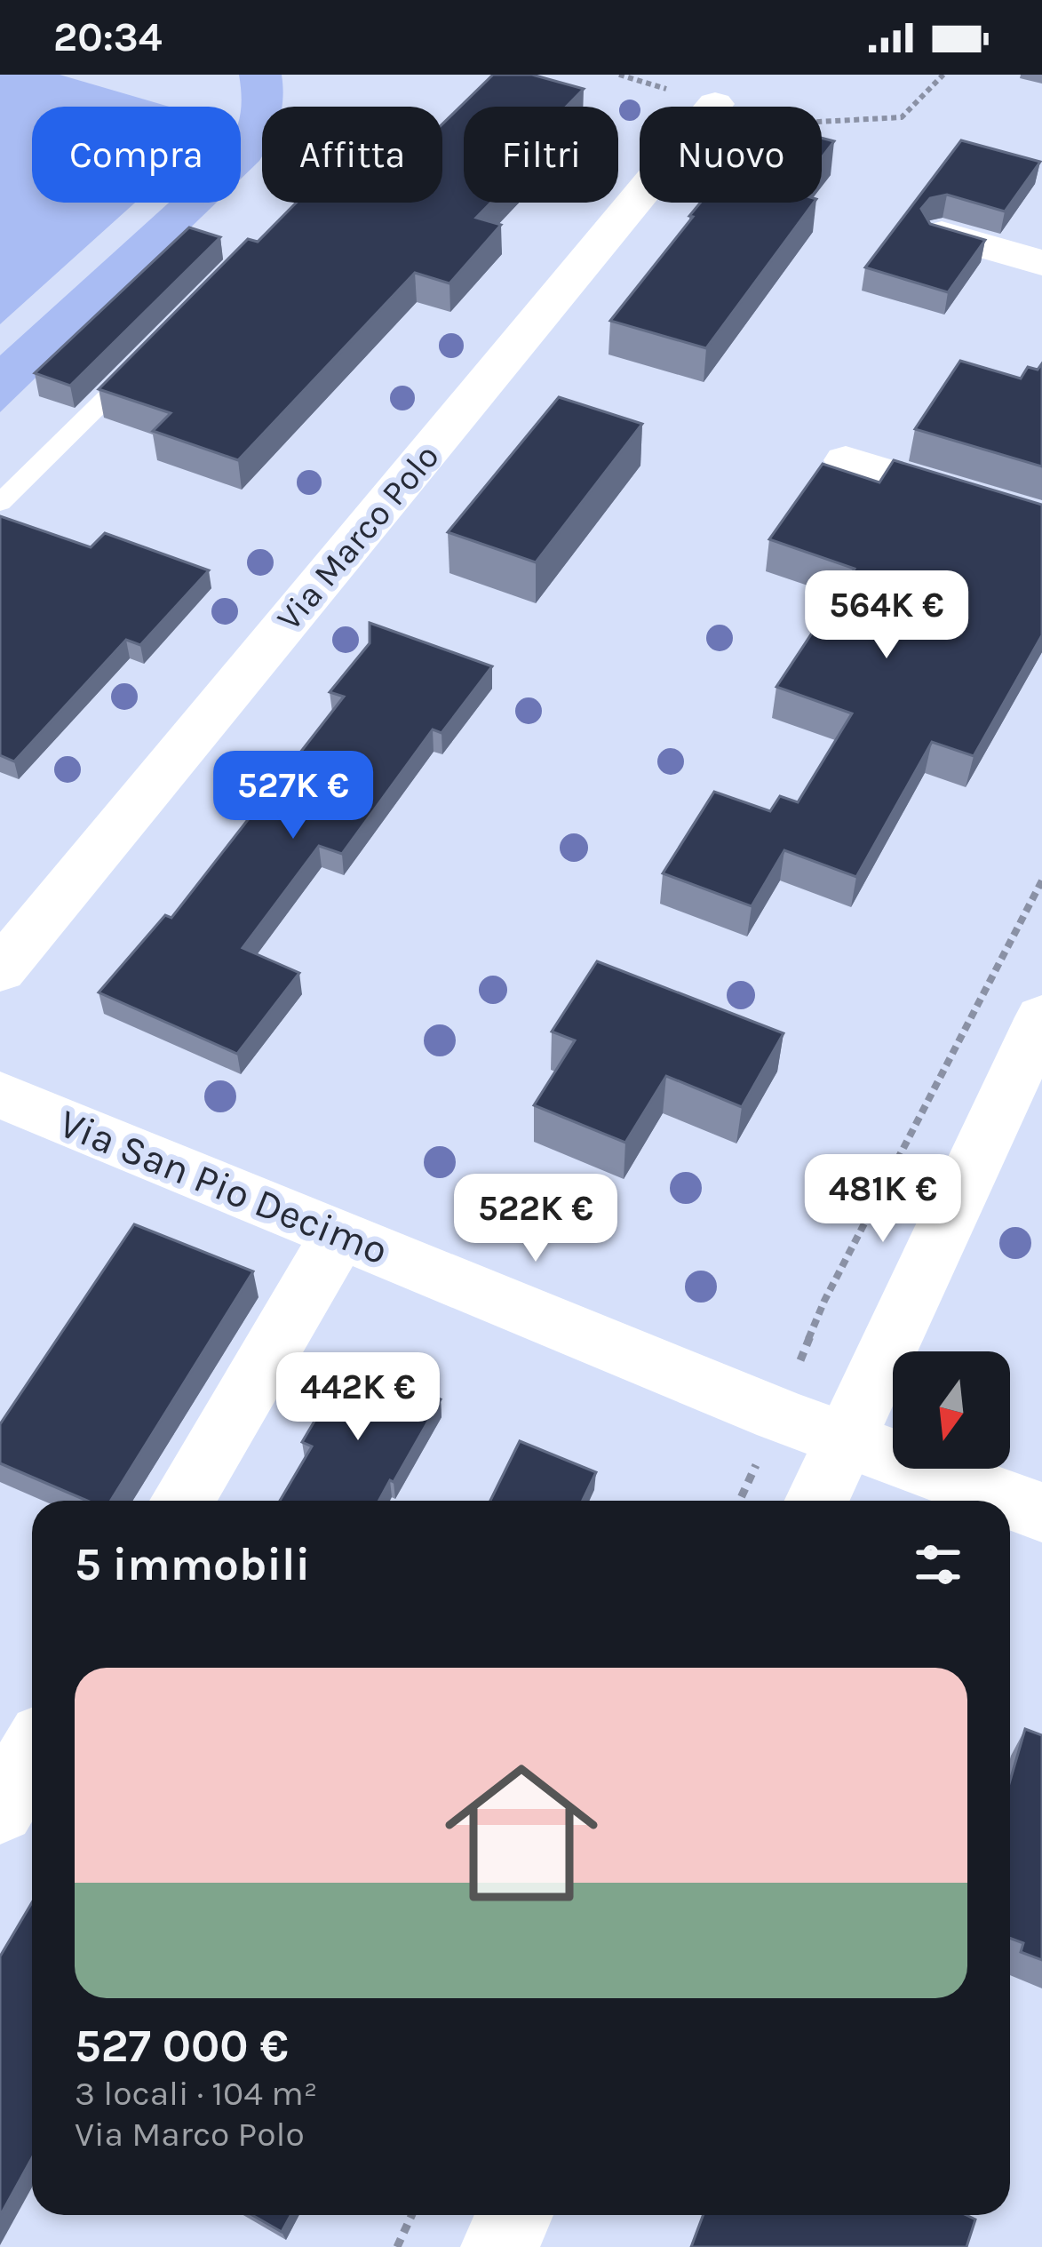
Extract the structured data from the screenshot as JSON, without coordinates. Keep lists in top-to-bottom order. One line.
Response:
{"streets":{"street":["Via Marco Polo","Via San Pio Decimo"]},"north":"bottom","page":{"status":"20:34","chip":["Compra","Affitta","Filtri","Nuovo"],"price":["564K €","527K €","481K €","522K €","442K €"],"heading":"5 immobili","list":[{"name":"527 000 €","note":"3 locali · 104 m² · Via Marco Polo"}]}}
